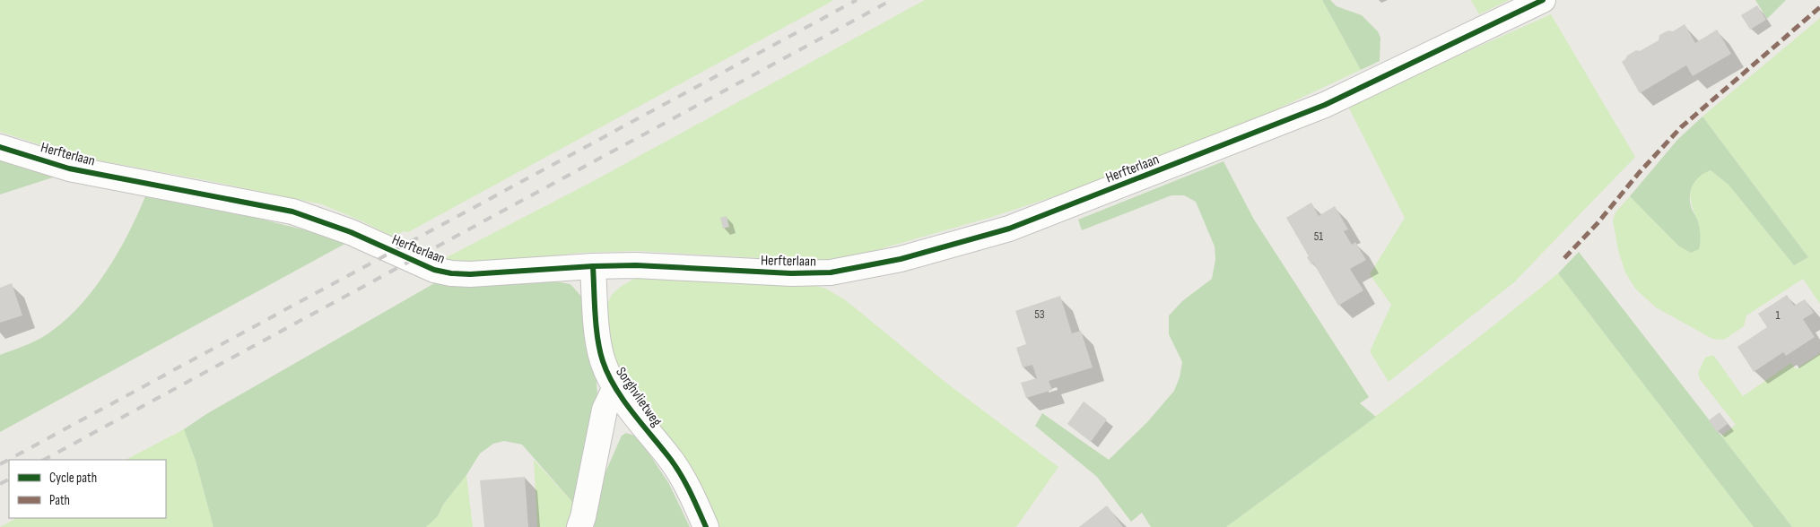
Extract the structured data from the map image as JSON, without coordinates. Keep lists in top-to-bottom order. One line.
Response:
{"streets":{"street":["Herfterlaan","Sorghvlietweg"]},"crossings":[["Herfterlaan","Sorghvlietweg"]],"house_numbers":["51","53","1"],"legend":["Cycle path","Path"]}
